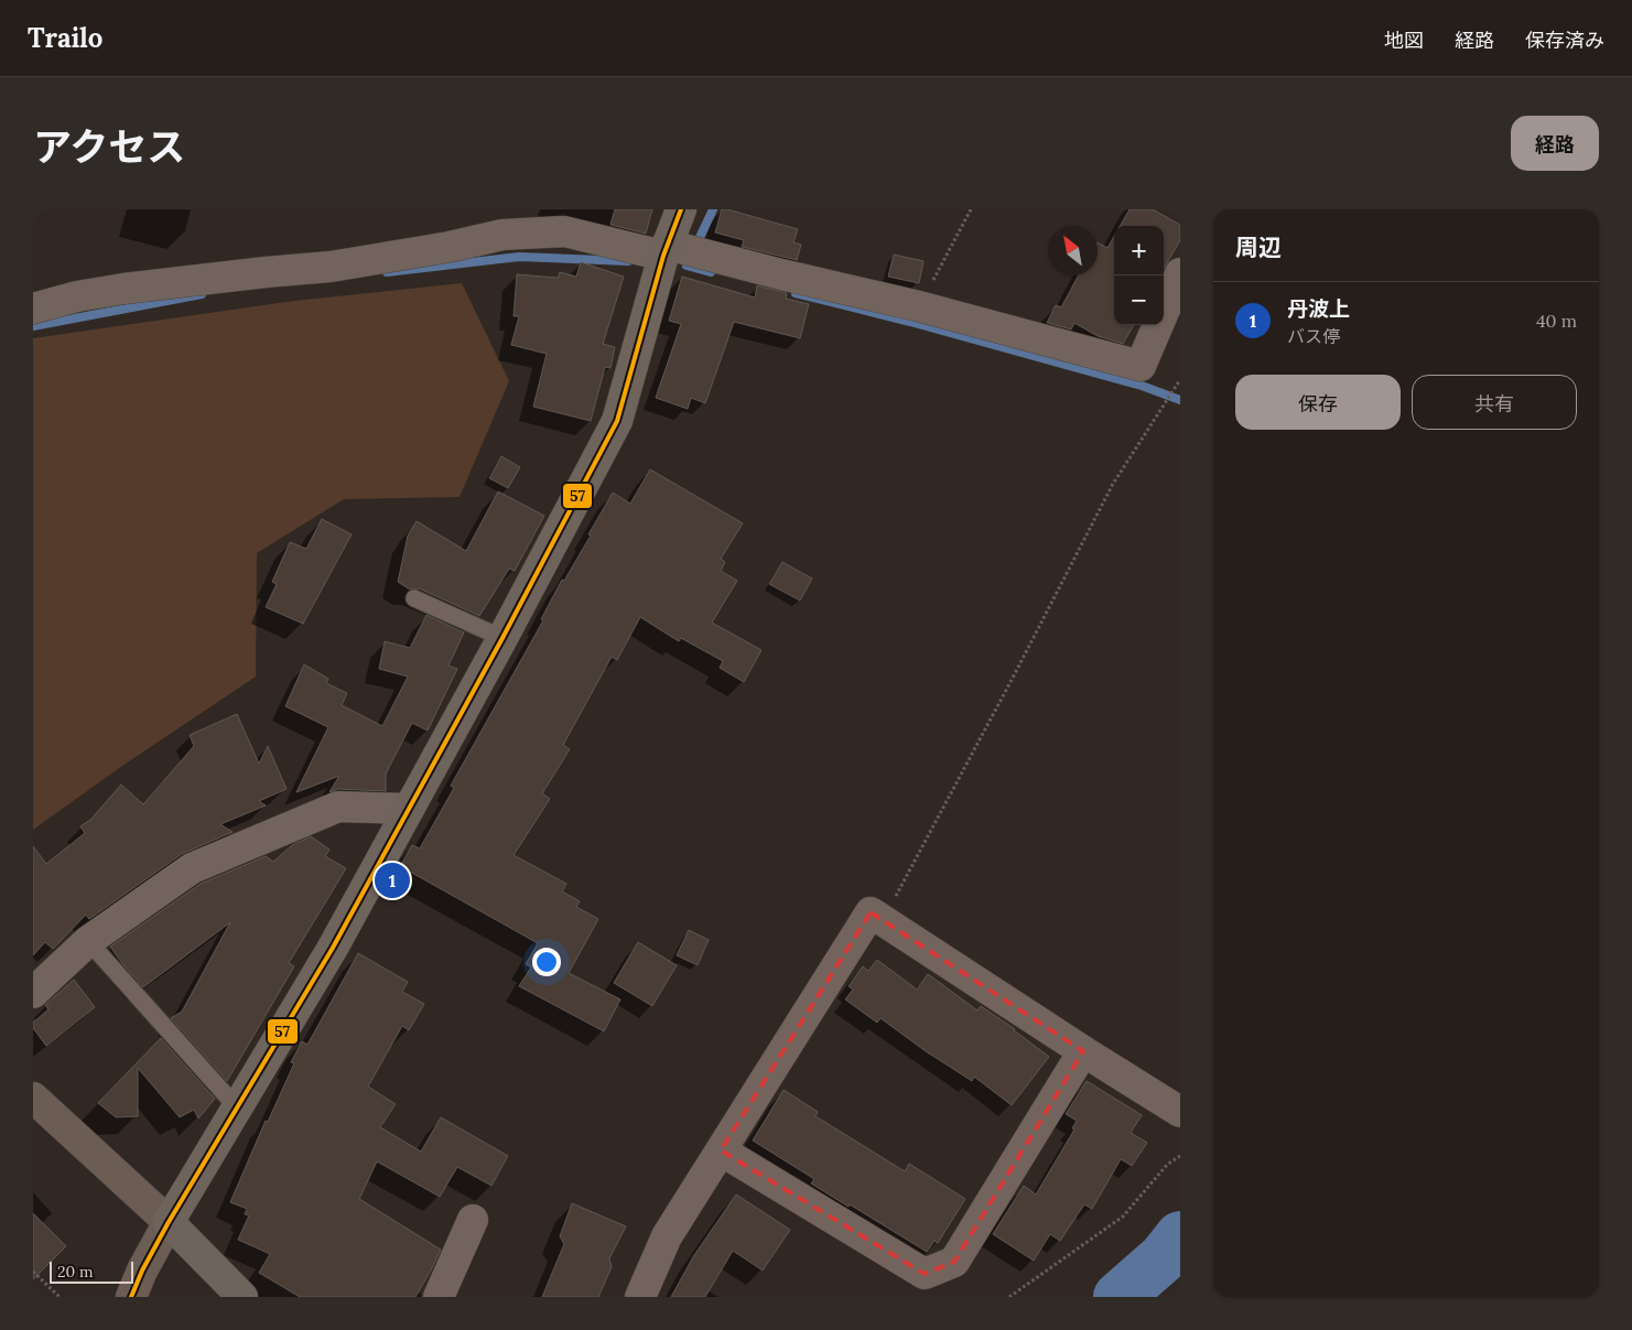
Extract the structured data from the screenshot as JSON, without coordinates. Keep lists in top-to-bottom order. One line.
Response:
{"lines":["transit line 57"],"scale_bar":"20 m","north":"top left","page":{"header":"Trailo","nav":["地図","経路","保存済み"],"title":"アクセス","buttons":["経路",["保存","共有"]],"heading":"周辺","map_buttons":["+","−"],"list":[{"mark":"1","name":"丹波上","note":"バス停","value":"40 m"}],"pins":"1","scale":"20 m"}}
